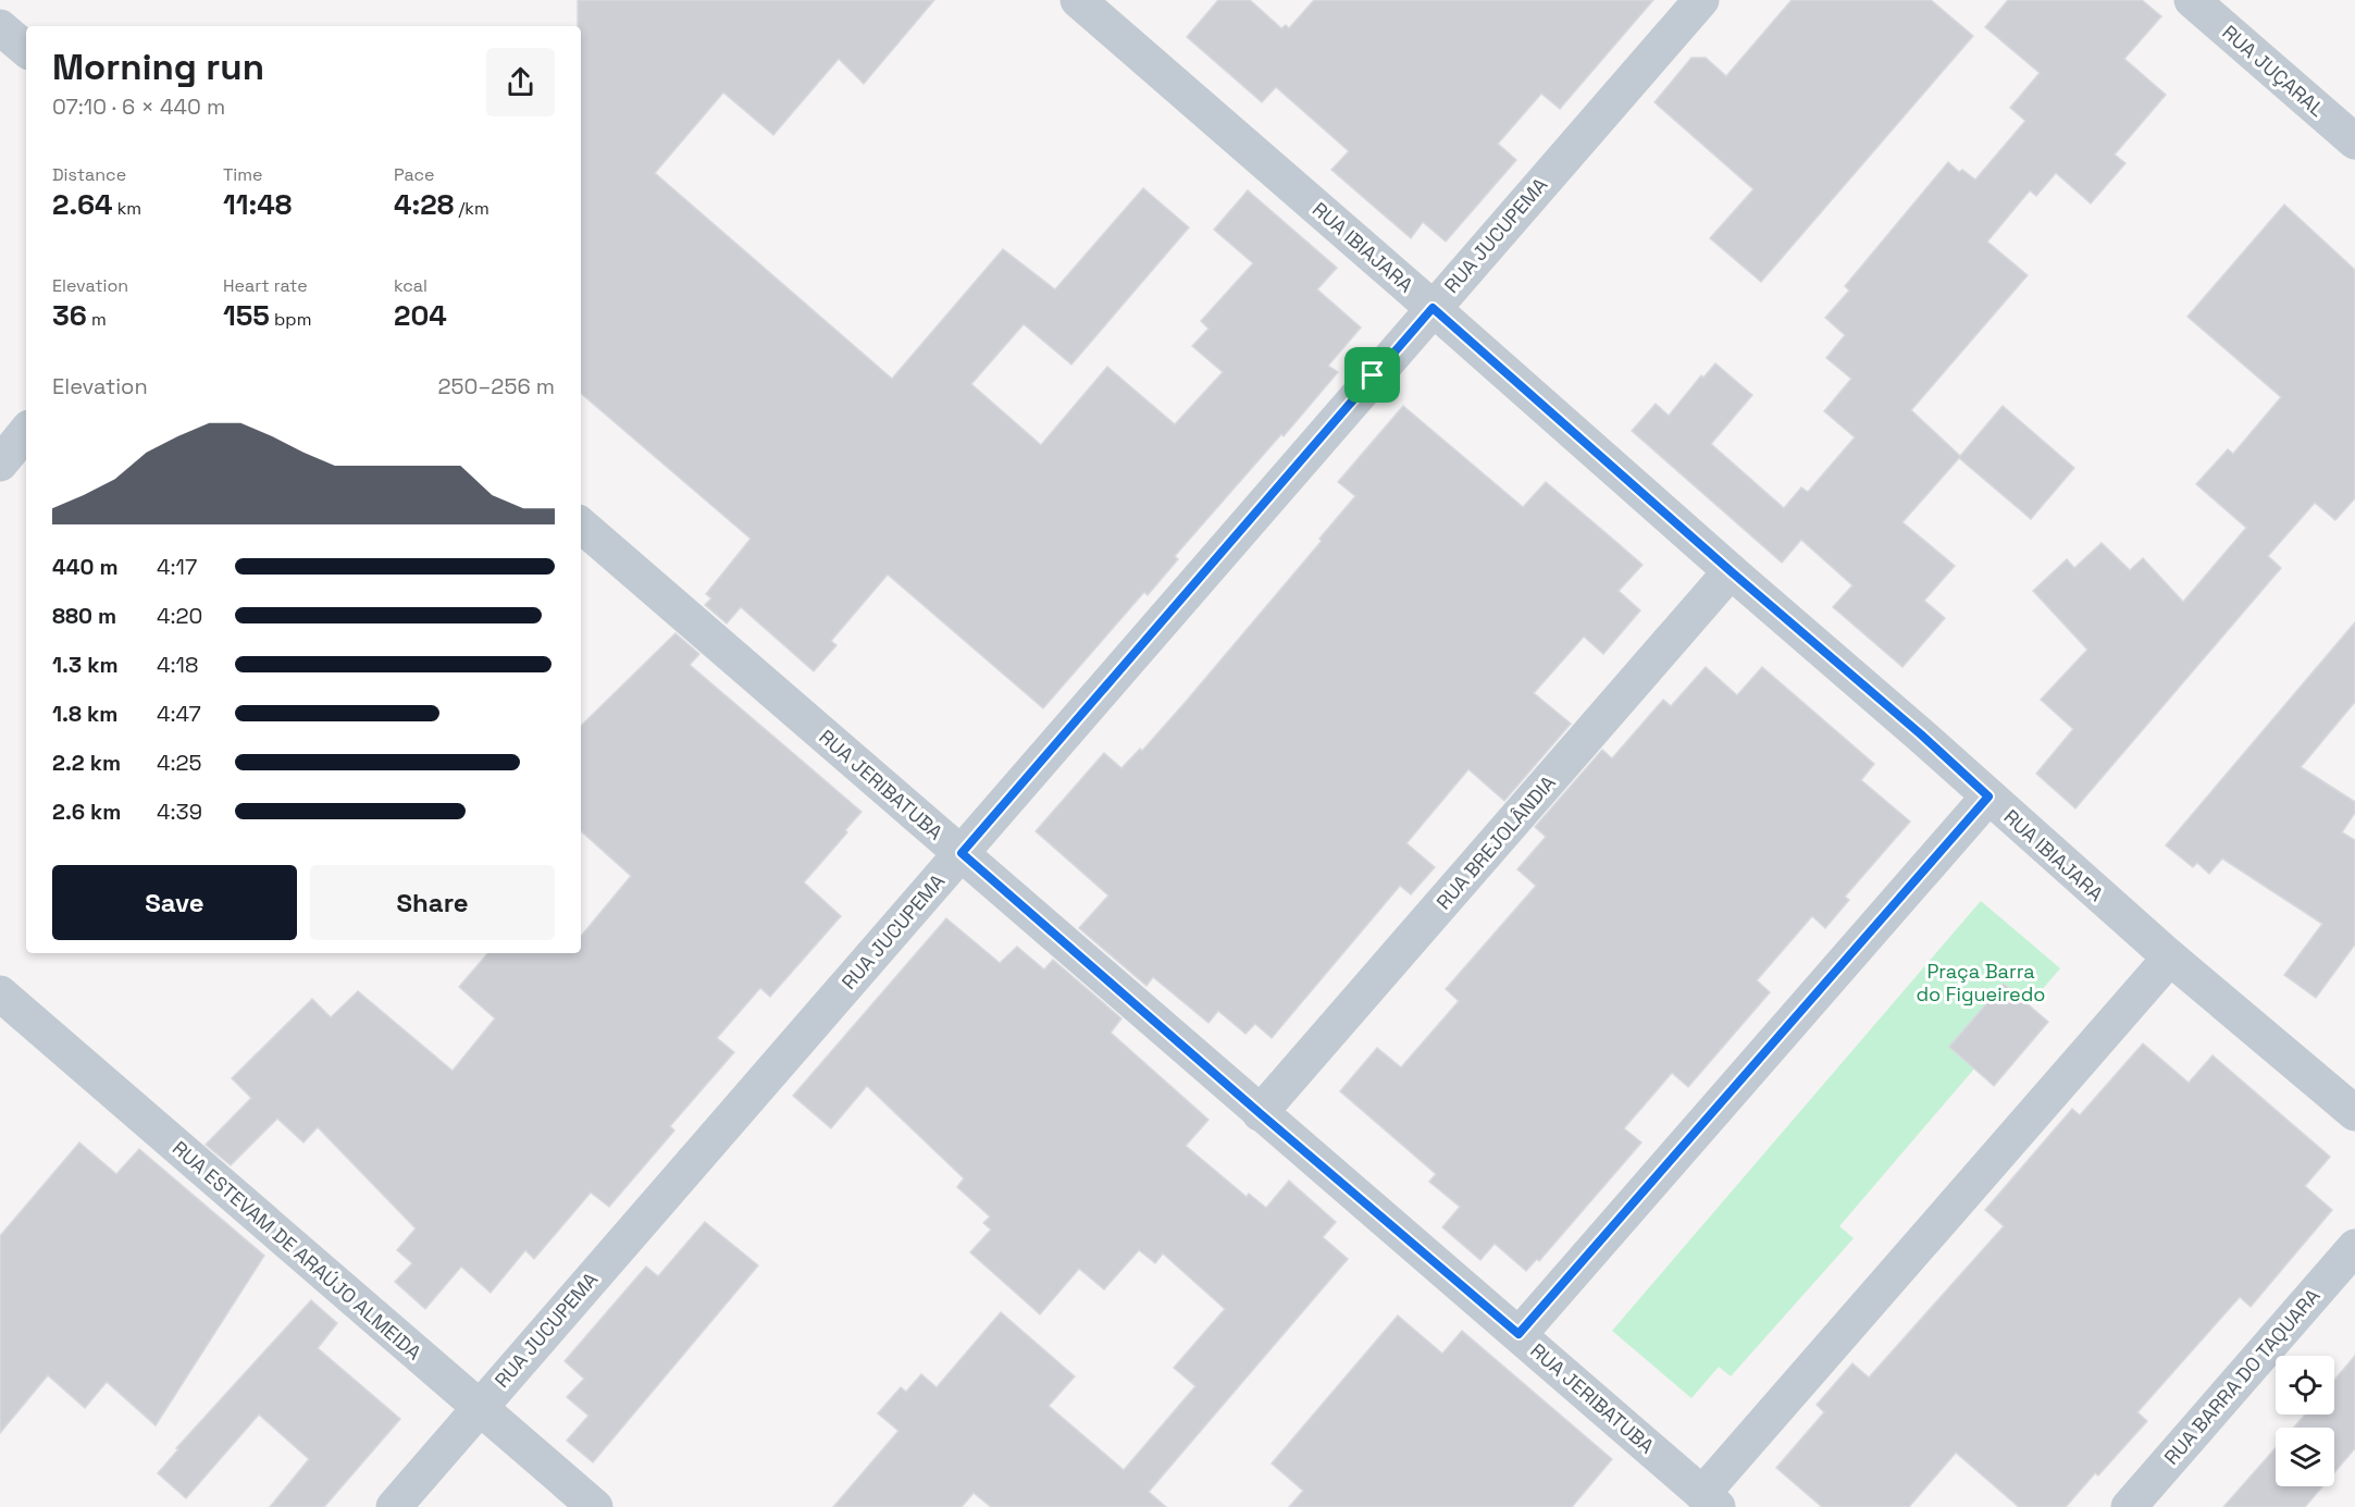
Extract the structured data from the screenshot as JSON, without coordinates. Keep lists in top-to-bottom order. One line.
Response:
{"streets":{"street":["RUA JUÇARAL","RUA JUCUPEMA","RUA IBIAJARA","RUA JERIBATUBA","RUA BREJOLÂNDIA","RUA ESTEVAM DE ARAÚJO ALMEIDA","RUA BARRA DO TAQUARA"]},"crossings":[["RUA JUCUPEMA","RUA IBIAJARA"],["RUA JUCUPEMA","RUA JERIBATUBA"],["RUA JUCUPEMA","RUA ESTEVAM DE ARAÚJO ALMEIDA"],["RUA IBIAJARA","RUA BREJOLÂNDIA"],["RUA JERIBATUBA","RUA BREJOLÂNDIA"]],"parks":["Praça Barra do Figueiredo"],"page":{"heading":["Morning run","07:10 · 6 × 440 m"],"stats":[["Distance","2.64 km"],["Time","11:48"],["Pace","4:28 /km"],["Elevation","36 m"],["Heart rate","155 bpm"],["kcal","204"]],"chart":["Elevation","250–256 m"],"list":[{"name":"440 m","note":"4:17"},{"name":"880 m","note":"4:20"},{"name":"1.3 km","note":"4:18"},{"name":"1.8 km","note":"4:47"},{"name":"2.2 km","note":"4:25"},{"name":"2.6 km","note":"4:39"}],"buttons":["Save","Share"]}}
